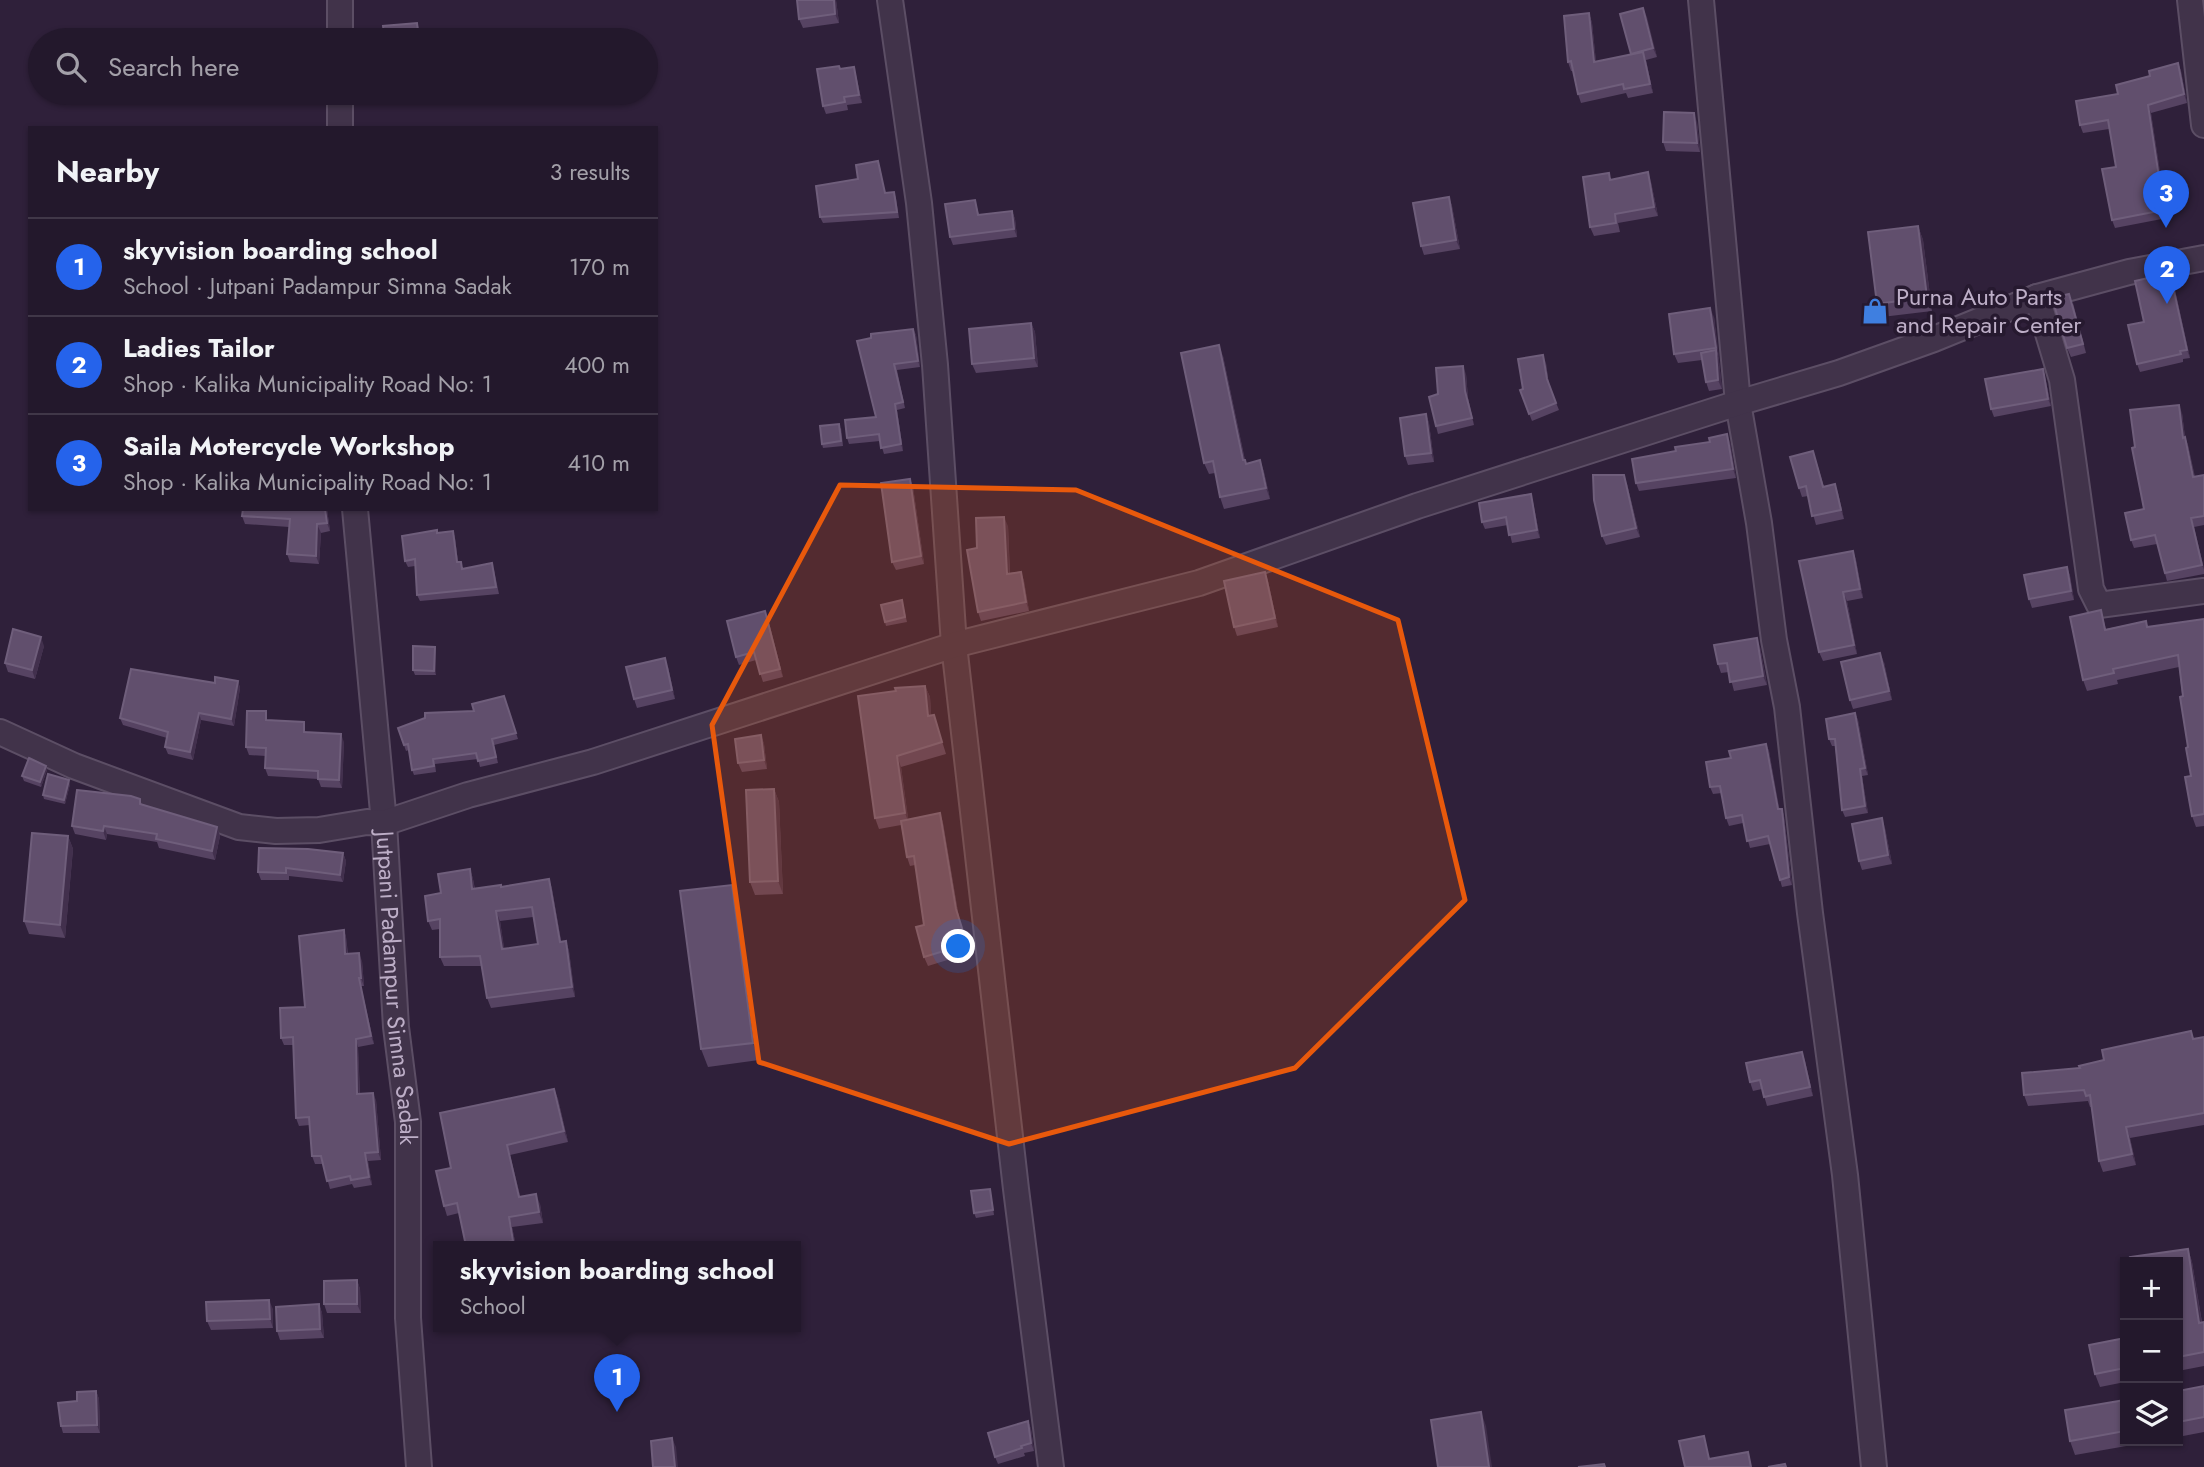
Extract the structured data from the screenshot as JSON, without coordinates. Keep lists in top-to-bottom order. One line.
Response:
{"streets":{"street":["Jutpani Padampur Simna Sadak"]},"places":{"shop":["Purna Auto Parts and Repair Center"]},"page":{"search":"Search here","heading":["Nearby","3 results"],"pins":["3","2","1"],"list":[{"mark":"1","name":"skyvision boarding school","note":"School · Jutpani Padampur Simna Sadak","value":"170 m"},{"mark":"2","name":"Ladies Tailor","note":"Shop · Kalika Municipality Road No: 1","value":"400 m"},{"mark":"3","name":"Saila Motercycle Workshop","note":"Shop · Kalika Municipality Road No: 1","value":"410 m"}],"popup":["skyvision boarding school","School"],"map_buttons":["+","−"]}}
